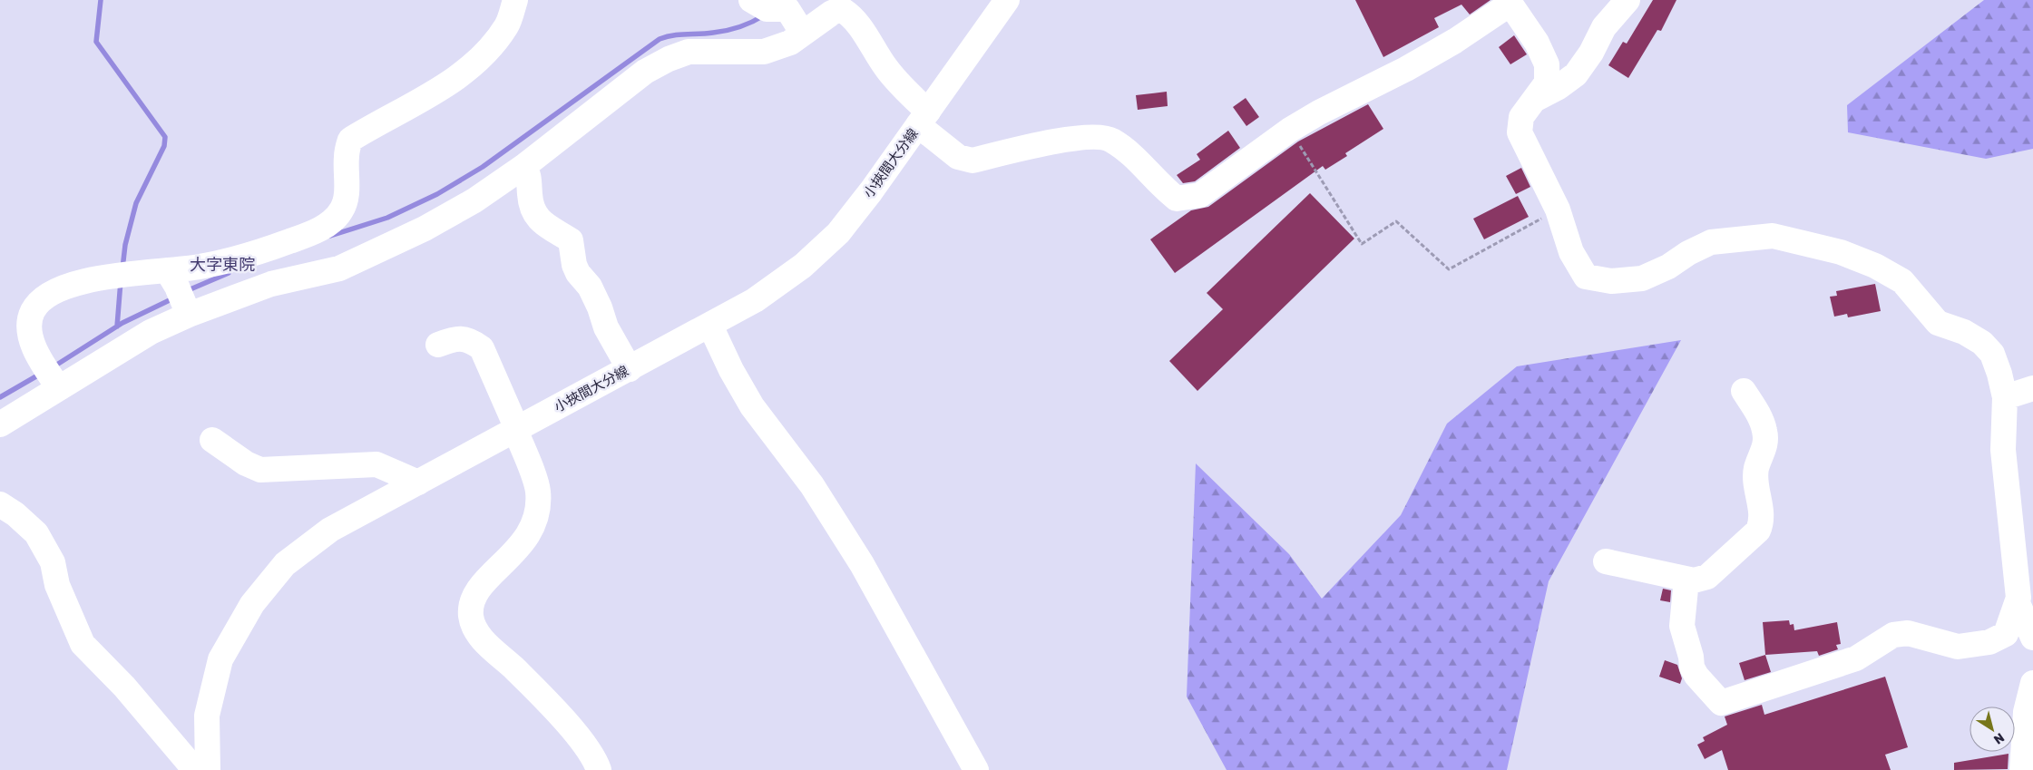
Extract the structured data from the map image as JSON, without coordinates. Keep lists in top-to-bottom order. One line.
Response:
{"streets":{"street":["小挾間大分線"]},"districts":["大字東院"],"north":"bottom right"}
